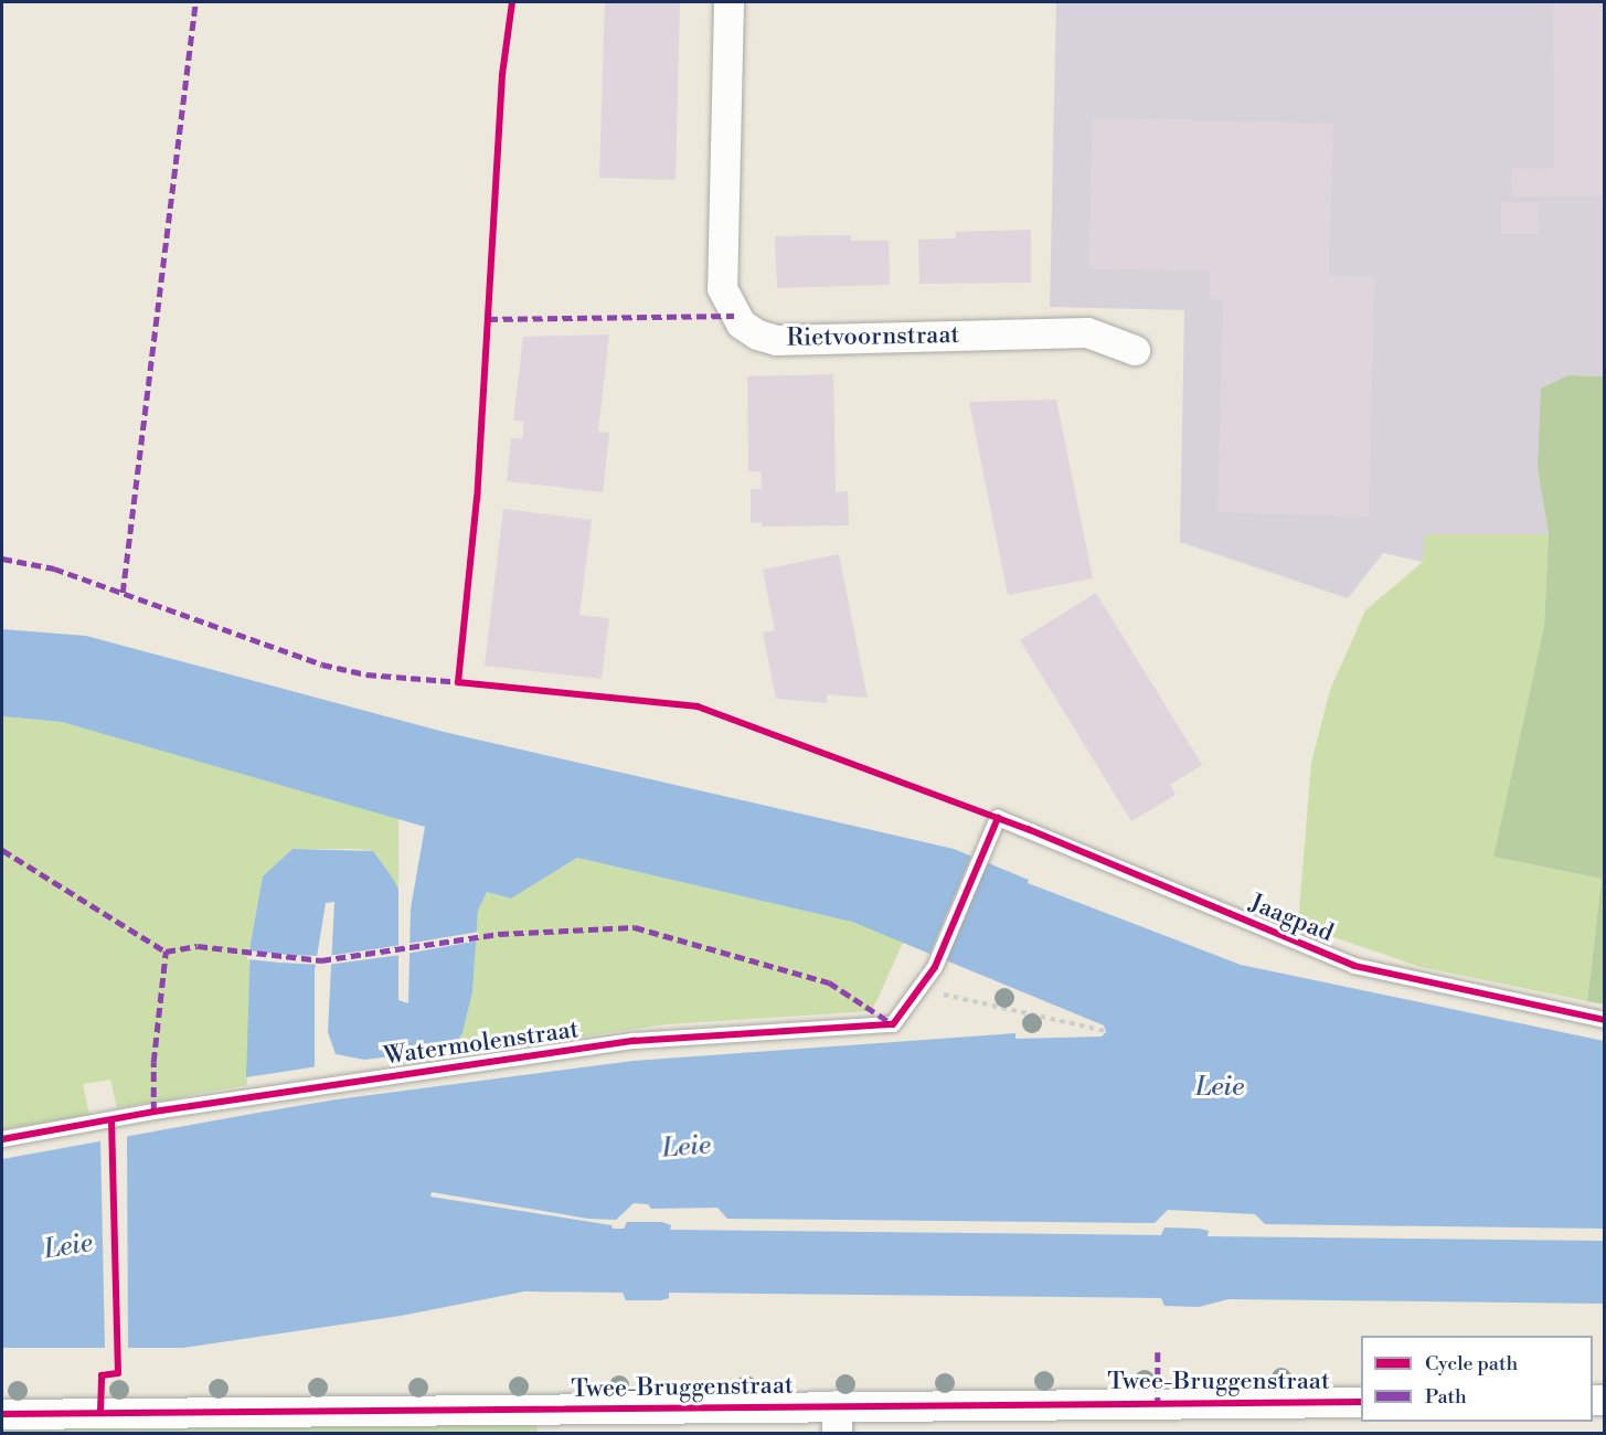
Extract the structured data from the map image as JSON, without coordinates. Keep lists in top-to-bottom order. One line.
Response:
{"streets":{"street":["Rietvoornstraat","Twee-Bruggenstraat"],"lane":["Jaagpad","Watermolenstraat"]},"crossings":[["Jaagpad","Watermolenstraat"]],"water":["Leie"],"legend":["Cycle path","Path"]}
